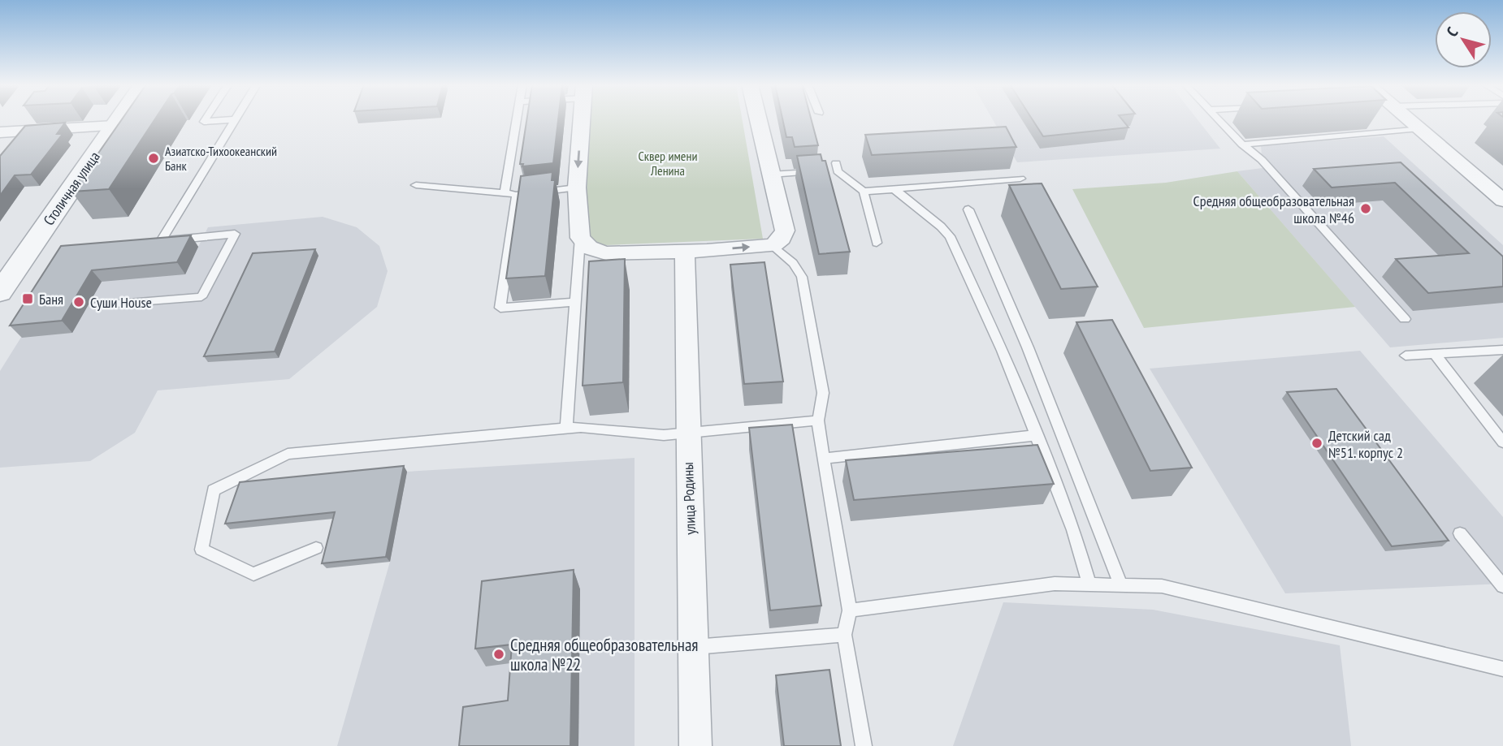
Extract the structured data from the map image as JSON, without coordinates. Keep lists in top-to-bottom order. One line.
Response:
{"streets":{"street":["Столичная улица","улица Родины"]},"parks":["Сквер имени Ленина"],"places":{"other":["Азиатско-Тихоокеанский Банк","Средняя общеобразовательная школа №46","Суши House","Детский сад №51. корпус 2","Средняя общеобразовательная школа №22"],"transit":["Баня"]},"north":"top left"}
